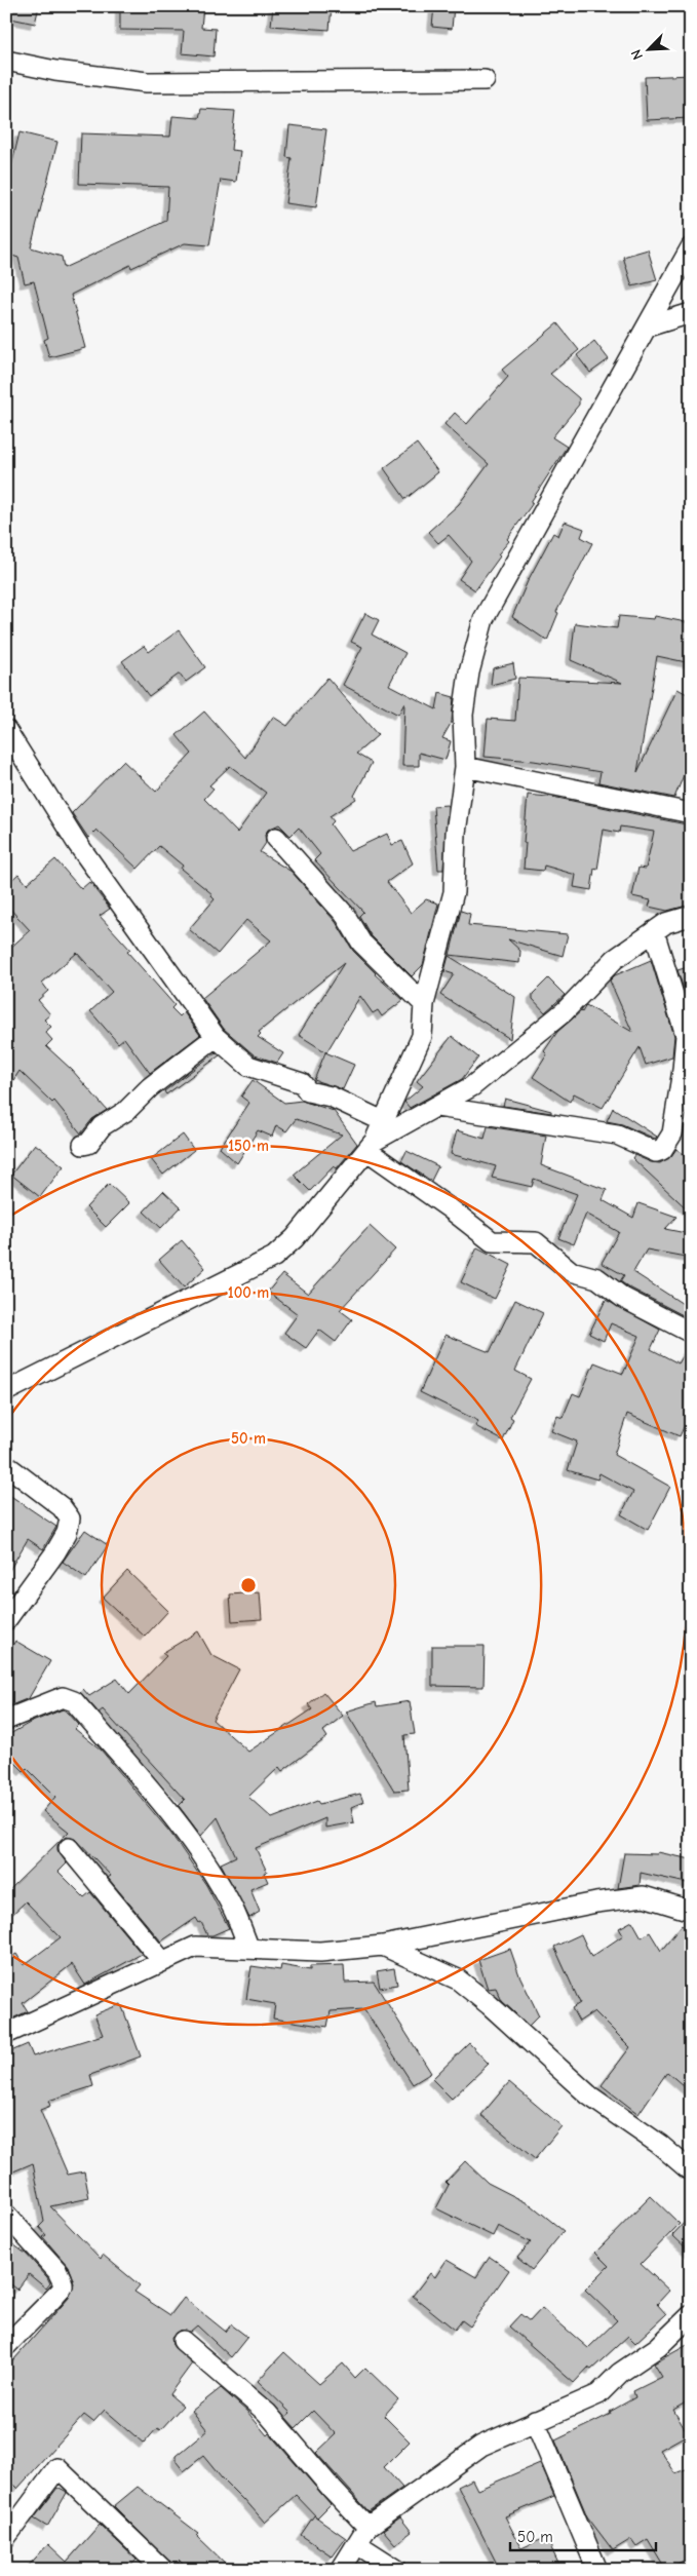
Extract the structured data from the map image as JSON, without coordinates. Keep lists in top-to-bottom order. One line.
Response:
{"scale_bar":"50 m","north":"bottom left","rings":["150 m","100 m","50 m"]}
